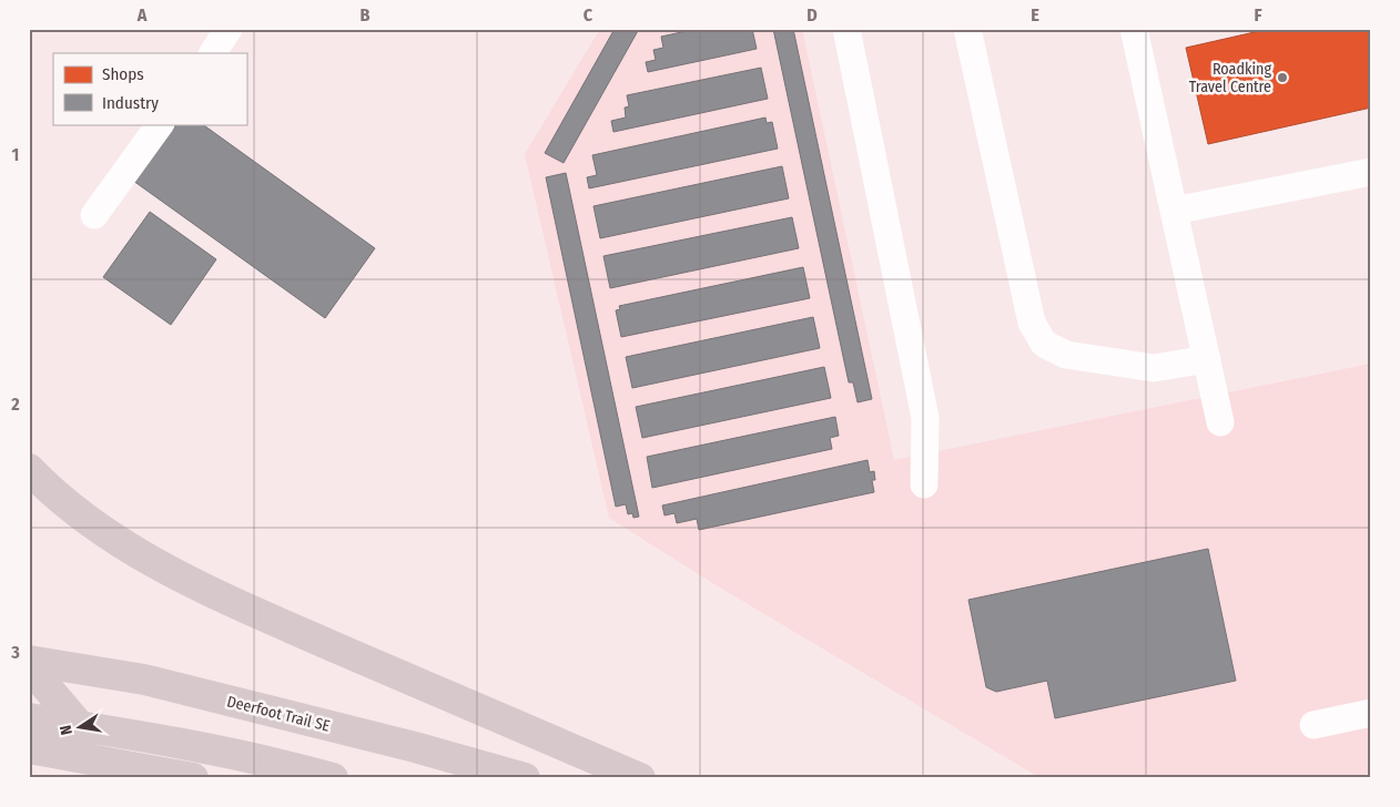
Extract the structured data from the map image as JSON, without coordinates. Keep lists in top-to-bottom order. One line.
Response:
{"streets":{"highway":["Deerfoot Trail SE"]},"places":["Roadking Travel Centre"],"legend":["Shops","Industry"],"north":"left","grid":{"columns":["A","B","C","D","E","F"],"rows":["1","2","3"]}}
